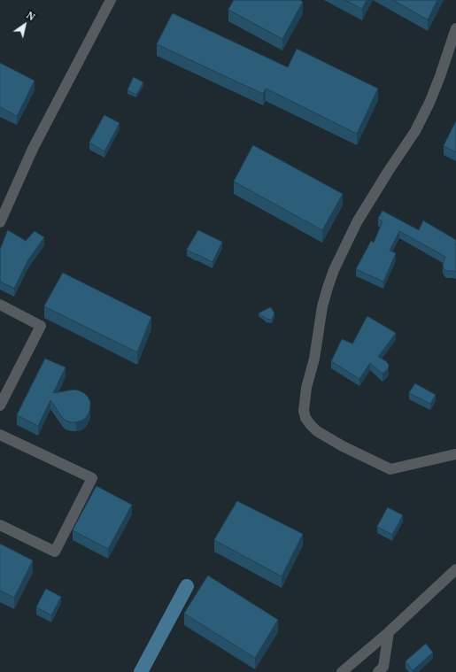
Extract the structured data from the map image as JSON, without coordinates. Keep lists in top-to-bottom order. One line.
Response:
{"north":"top right"}
